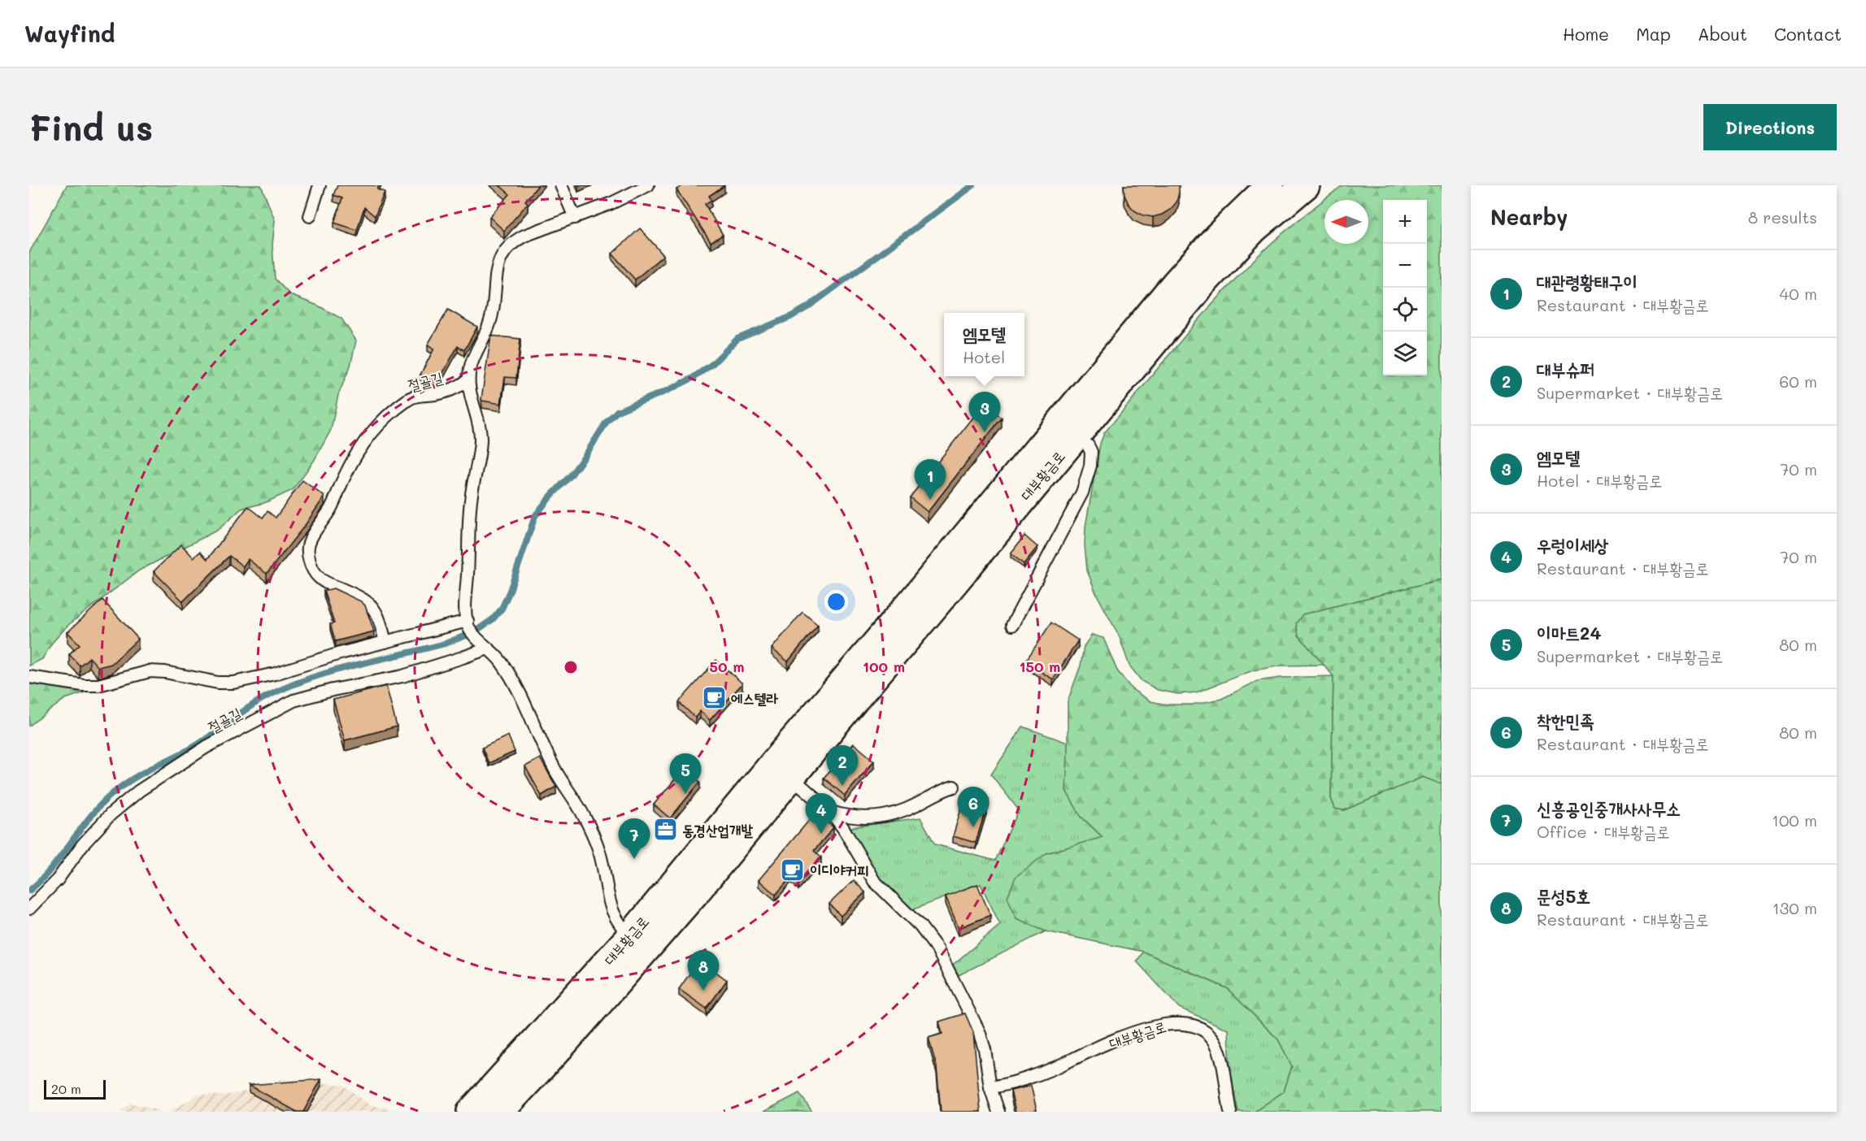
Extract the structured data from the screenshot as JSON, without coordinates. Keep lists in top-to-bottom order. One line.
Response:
{"streets":{"main road":["대부황금로"],"lane":["절골길"]},"places":{"cafe":["에스텔라","이디야커피"],"office":["동경산업개발"]},"scale_bar":"20 m","north":"left","page":{"header":"Wayfind","nav":["Home","Map","About","Contact"],"buttons":"Directions","title":"Find us","heading":["Nearby","8 results"],"map_buttons":["+","−"],"list":[{"mark":"1","name":"대관령황태구이","note":"Restaurant · 대부황금로","value":"40 m"},{"mark":"2","name":"대부슈퍼","note":"Supermarket · 대부황금로","value":"60 m"},{"mark":"3","name":"엠모텔","note":"Hotel · 대부황금로","value":"70 m"},{"mark":"4","name":"우렁이세상","note":"Restaurant · 대부황금로","value":"70 m"},{"mark":"5","name":"이마트24","note":"Supermarket · 대부황금로","value":"80 m"},{"mark":"6","name":"착한민족","note":"Restaurant · 대부황금로","value":"80 m"},{"mark":"7","name":"신흥공인중개사사무소","note":"Office · 대부황금로","value":"100 m"},{"mark":"8","name":"문성5호","note":"Restaurant · 대부황금로","value":"130 m"}],"popup":["엠모텔","Hotel"],"pins":["3","1","2","5","6","4","7","8"],"scale":"20 m"},"rings":["50 m","100 m","150 m"]}
